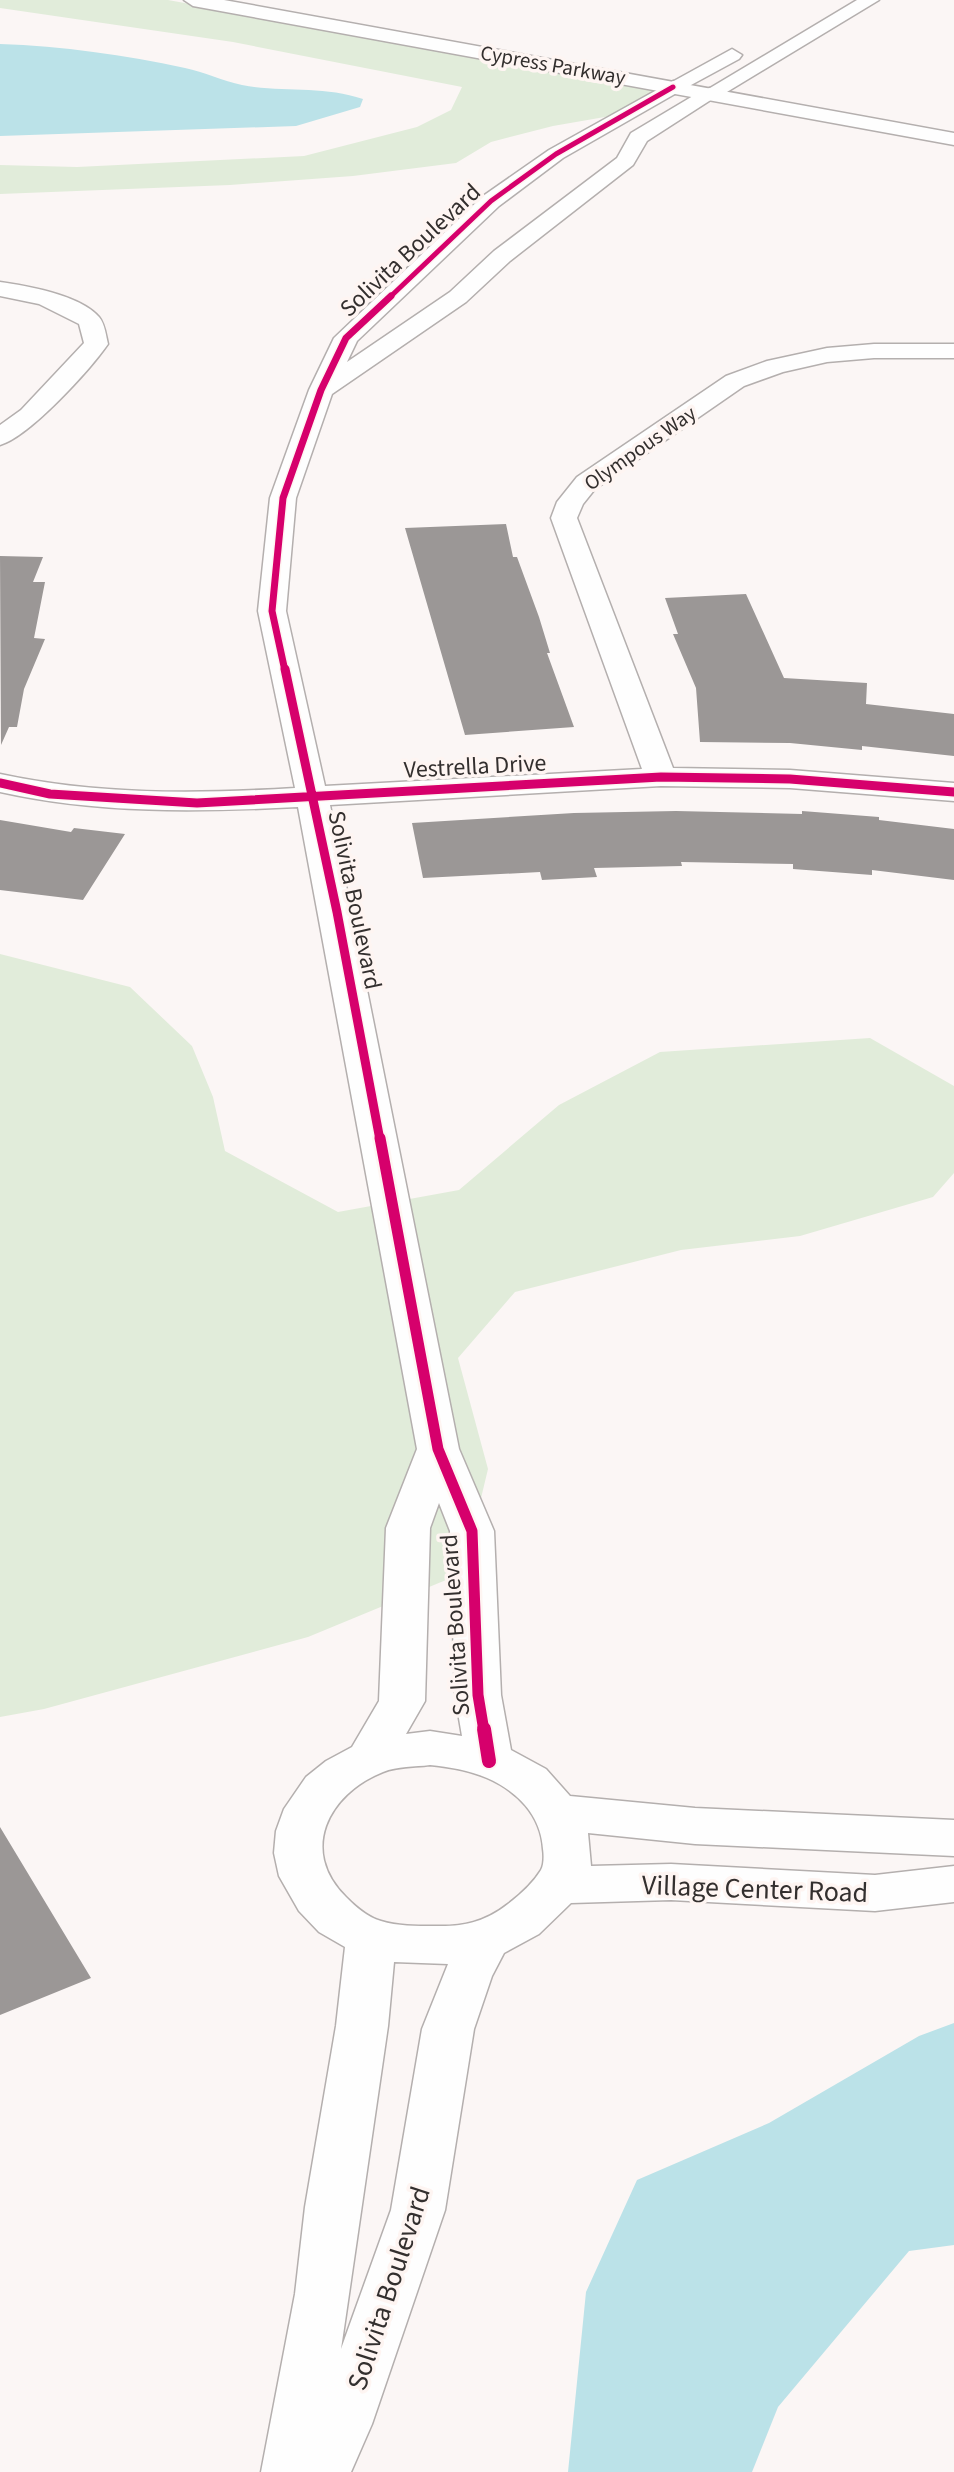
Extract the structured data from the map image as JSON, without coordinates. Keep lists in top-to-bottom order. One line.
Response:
{"streets":{"main road":["Cypress Parkway","Solivita Boulevard","Olympous Way","Vestrella Drive","Village Center Road"]},"crossings":[["Cypress Parkway","Solivita Boulevard"],["Solivita Boulevard","Vestrella Drive"],["Solivita Boulevard","Village Center Road"],["Olympous Way","Vestrella Drive"]]}
